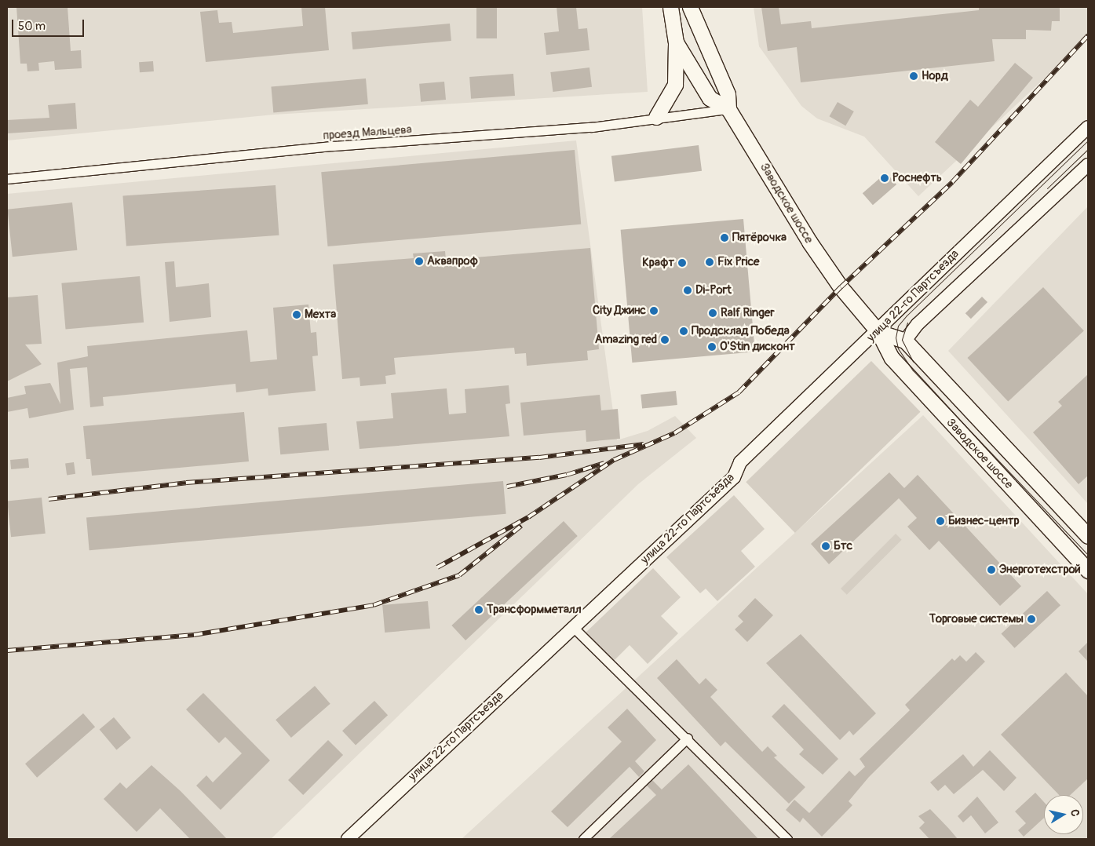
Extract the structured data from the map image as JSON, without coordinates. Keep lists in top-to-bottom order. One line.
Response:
{"streets":{"main road":["Заводское шоссе"],"street":["проезд Мальцева","улица 22-го Партсъезда"]},"crossings":[["проезд Мальцева","Заводское шоссе"],["Заводское шоссе","улица 22-го Партсъезда"]],"places":["Норд","Роснефть","Пятёрочка","Аквапроф","Fix Price","Крафт","Di-Port","City Джинс","Ralf Ringer","Мехта","Продсклад Победа","Amazing red","O'Stin дисконт","Бизнес-центр","Бтс","Энерготехстрой","Трансформметалл","Торговые системы"],"scale_bar":"50 m","north":"right"}
